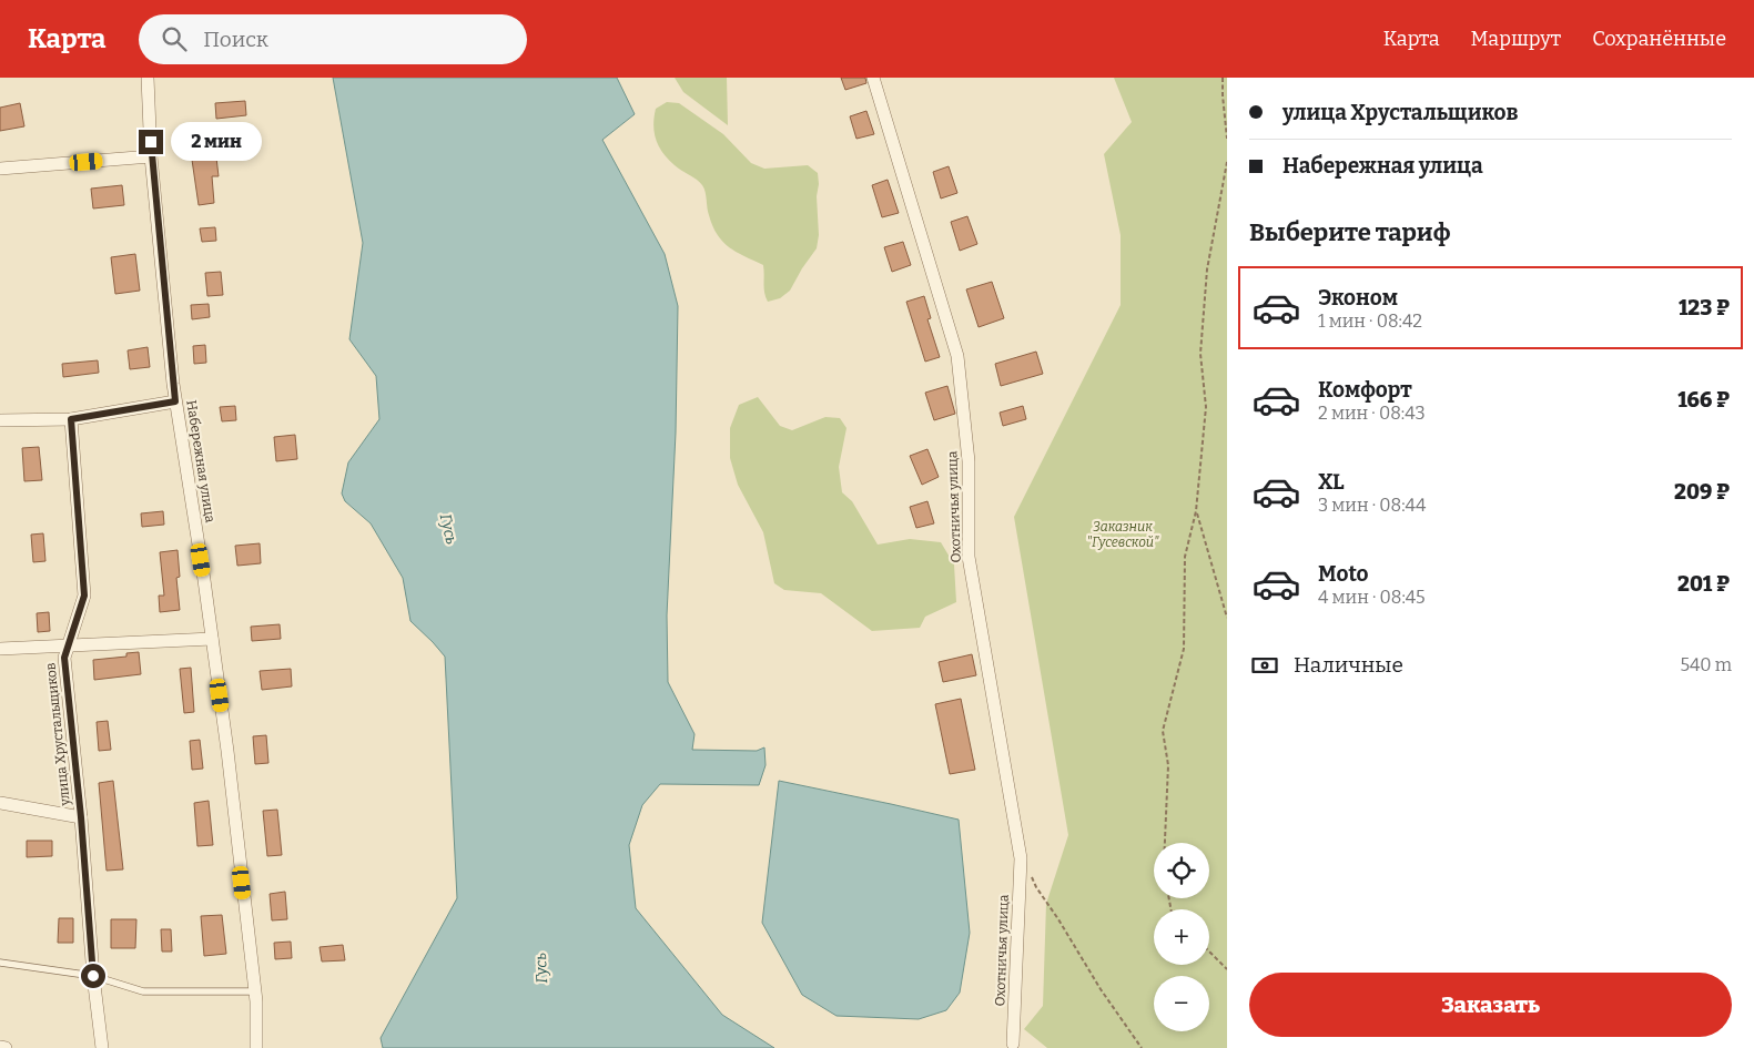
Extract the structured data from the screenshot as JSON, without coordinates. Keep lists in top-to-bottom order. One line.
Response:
{"streets":{"street":["Набережная улица","Охотничья улица","улица Хрустальщиков"]},"water":["Гусь"],"parks":["Заказник \"Гусевской\""],"page":{"header":"Карта","search":"Поиск","nav":["Карта","Маршрут","Сохранённые"],"banner":["улица Хрустальщиков","Набережная улица"],"bubble":"2 мин","heading":"Выберите тариф","list":[{"name":"Эконом","note":"1 мин · 08:42","value":"123 ₽"},{"name":"Комфорт","note":"2 мин · 08:43","value":"166 ₽"},{"name":"XL","note":"3 мин · 08:44","value":"209 ₽"},{"name":"Moto","note":"4 мин · 08:45","value":"201 ₽"}],"pay":["Наличные","540 m"],"map_buttons":["+","−"],"buttons":"Заказать"}}
